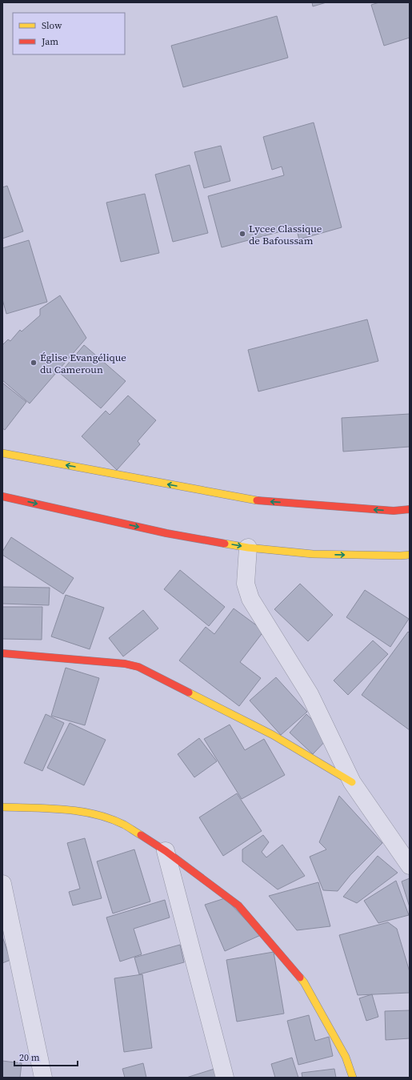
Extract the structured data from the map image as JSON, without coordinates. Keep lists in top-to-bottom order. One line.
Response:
{"places":["Lycee Classique de Bafoussam","Église Evangélique du Cameroun"],"legend":["Slow","Jam"],"scale_bar":"20 m"}
